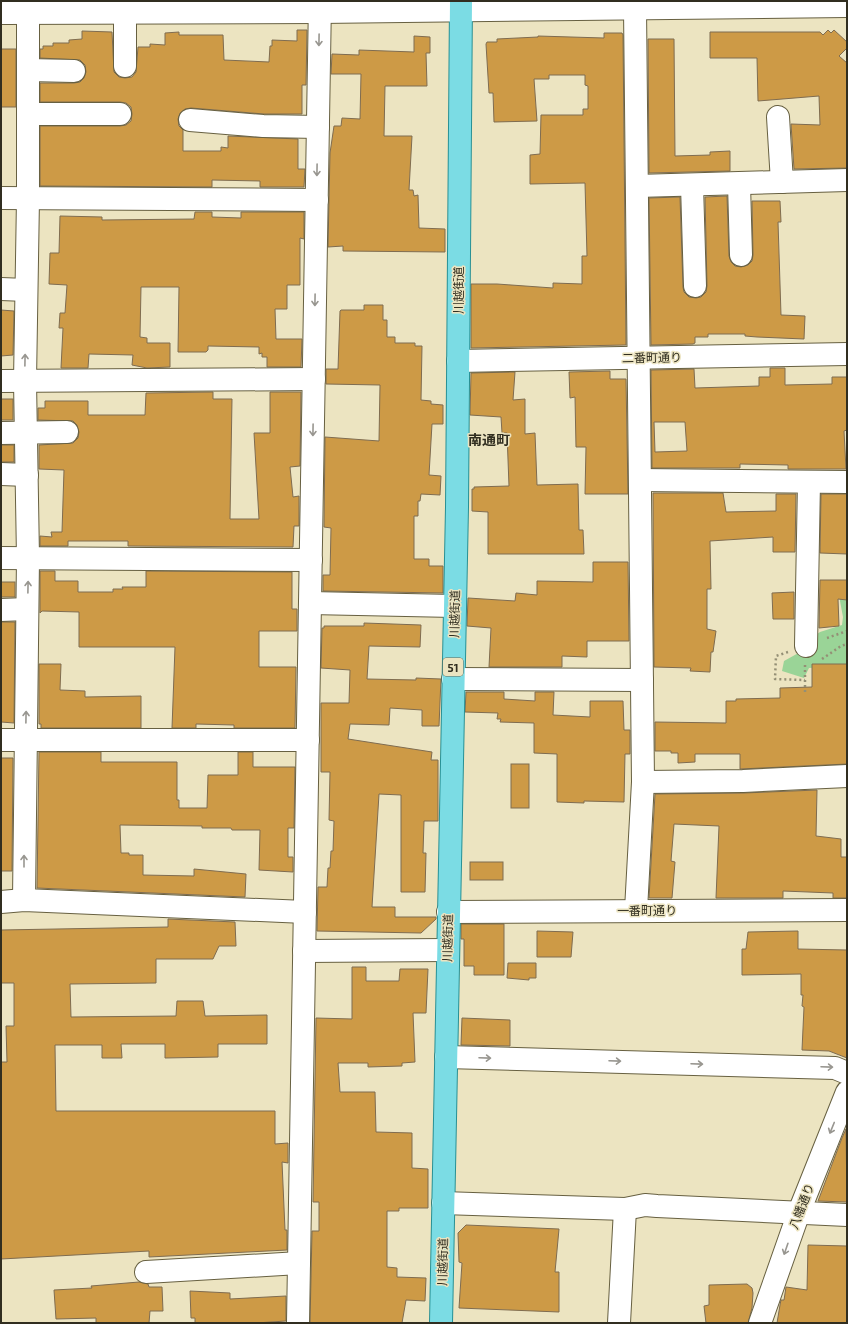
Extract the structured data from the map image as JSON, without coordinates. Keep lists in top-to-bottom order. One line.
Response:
{"streets":{"main road":["川越街道","51"],"street":["二番町通り","一番町通り","八幡通り"]},"crossings":[["川越街道","二番町通り"],["川越街道","一番町通り"]],"one_way":["八幡通り"],"districts":["南通町"]}
